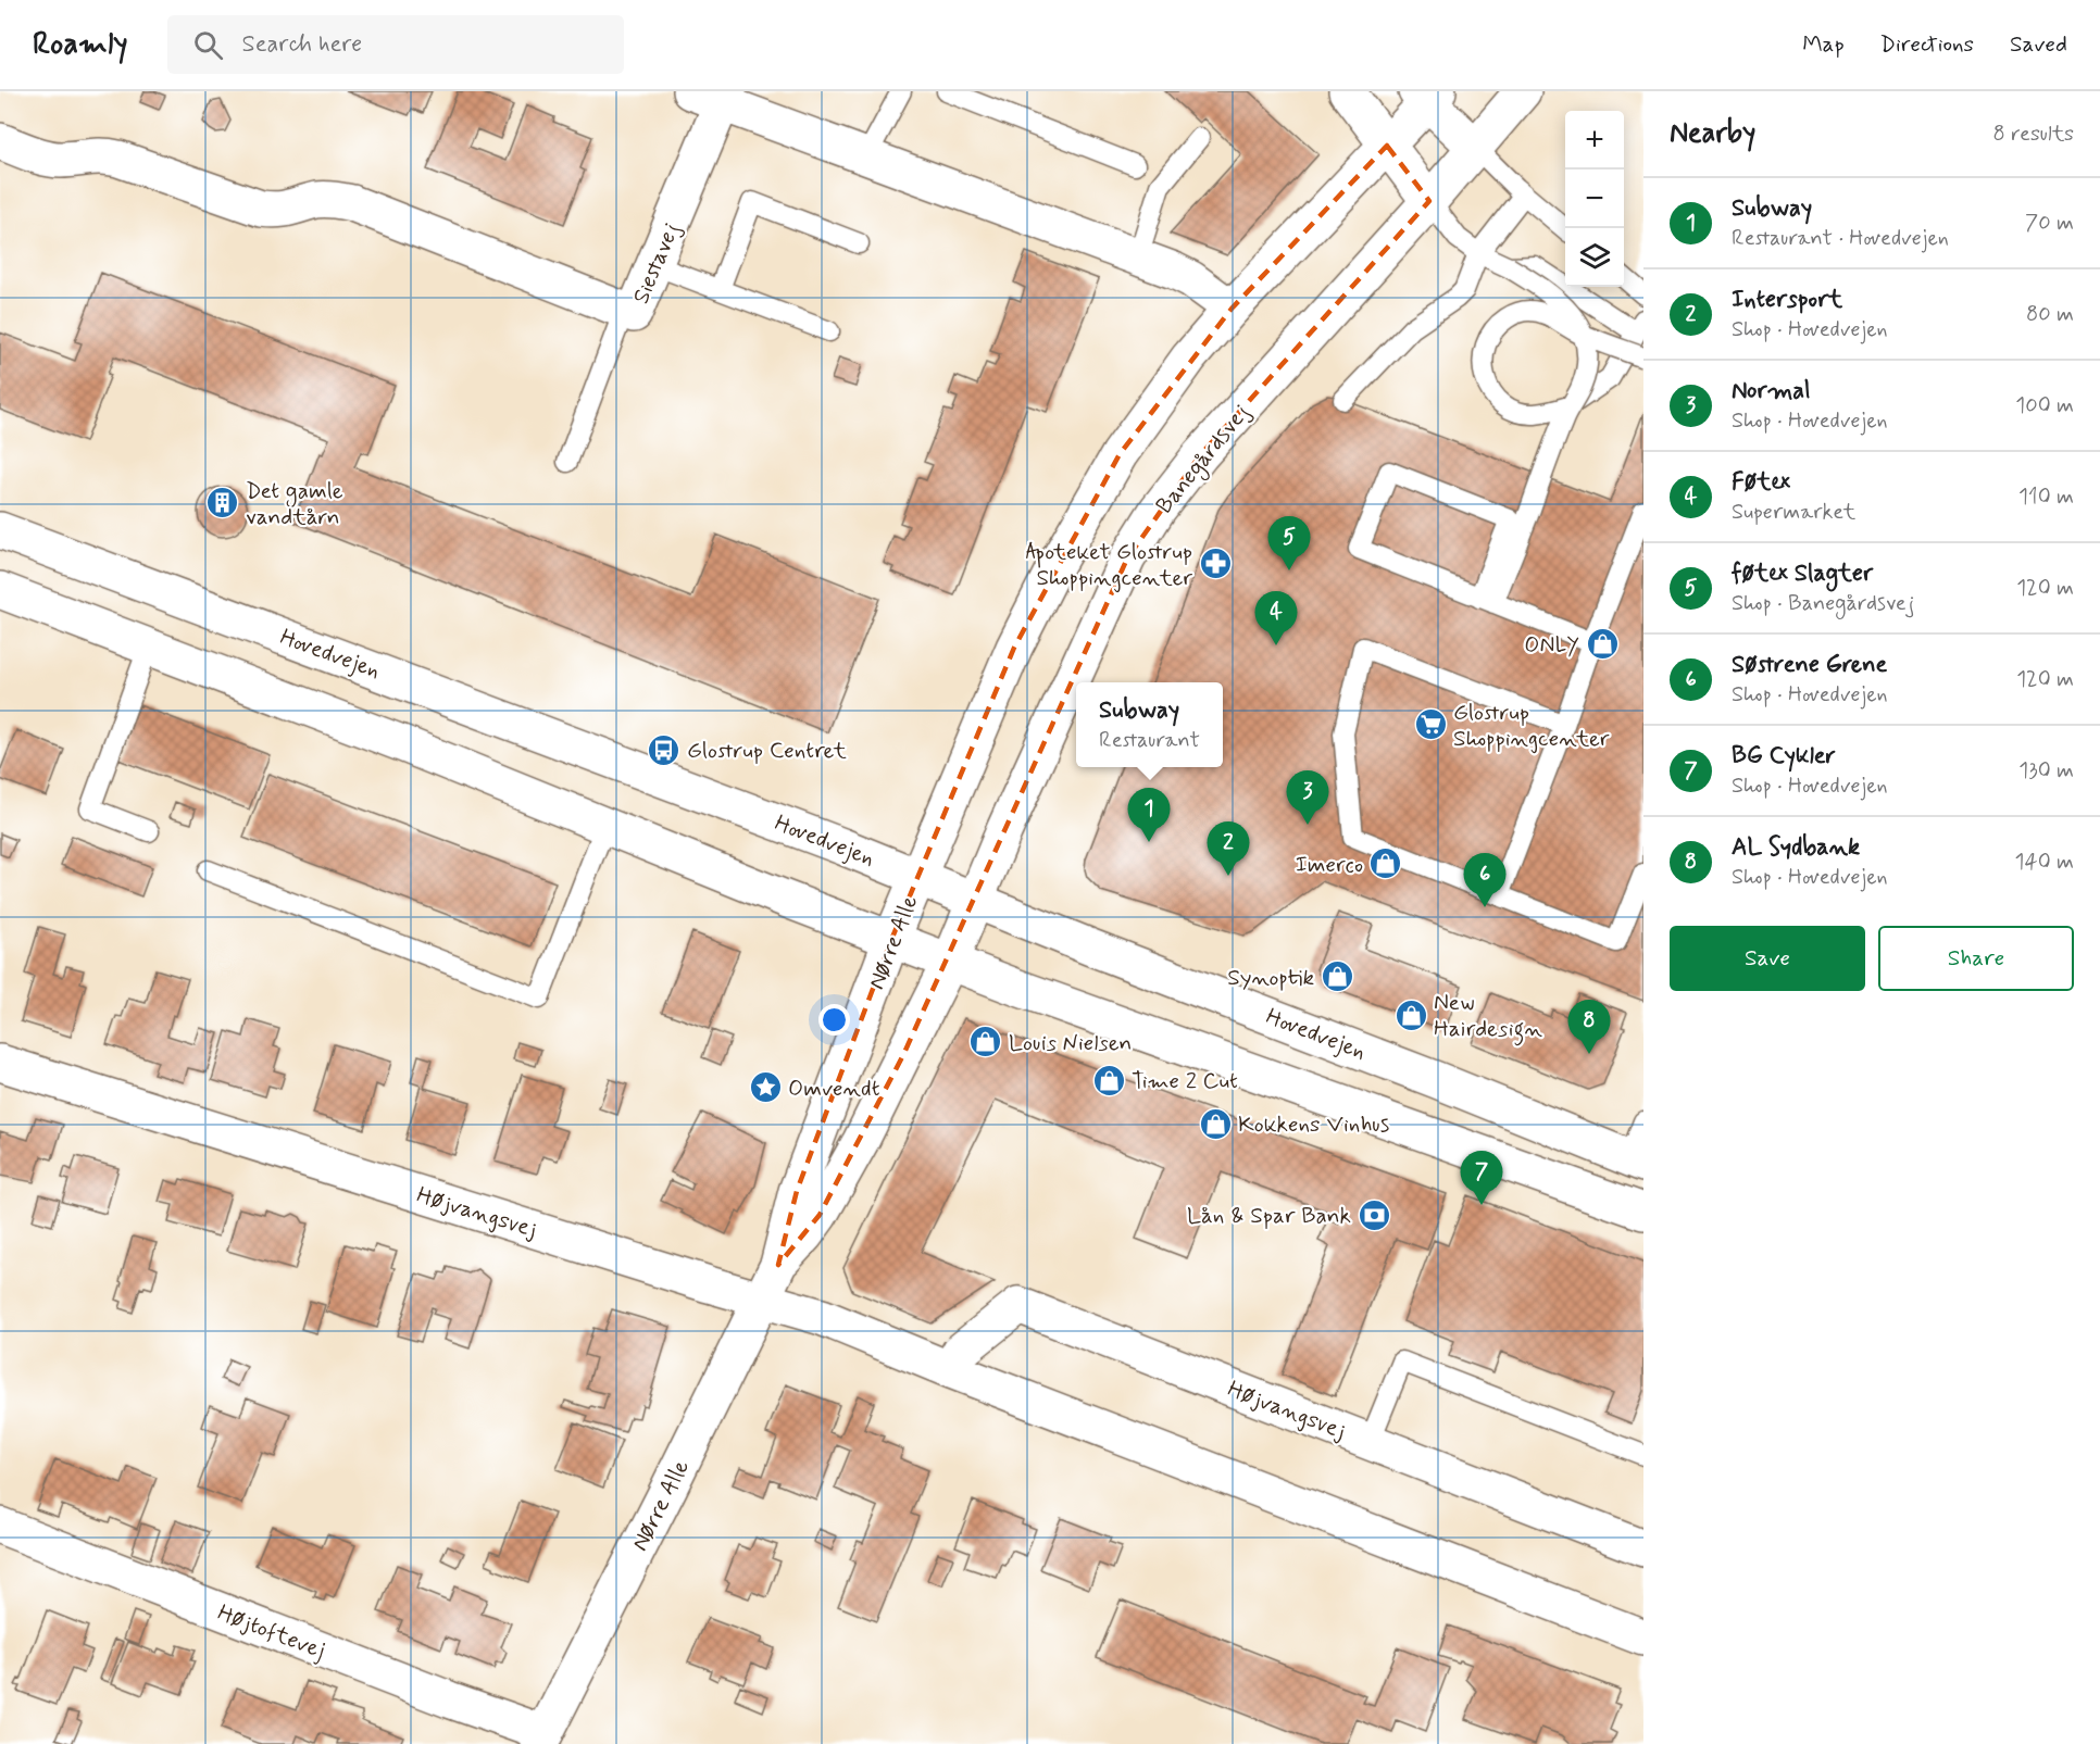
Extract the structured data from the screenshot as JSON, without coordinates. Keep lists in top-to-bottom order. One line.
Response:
{"streets":{"street":["Siestavej","Banegårdsvej","Hovedvejen","Nørre Alle","Højvangsvej","Højtoftevej"]},"crossings":[["Banegårdsvej","Hovedvejen"],["Banegårdsvej","Nørre Alle"],["Hovedvejen","Nørre Alle"],["Nørre Alle","Højvangsvej"],["Nørre Alle","Højtoftevej"]],"places":{"building":["Det gamle vandtårn"],"pharmacy":["Apoteket Glostrup Shoppingcenter"],"shop":["ONLY","Imerco","Synoptik","New Hairdesign","Louis Nielsen","Time 2 Cut","Kokkens Vinhus"],"supermarket":["Glostrup Shoppingcenter"],"bus stop":["Glostrup Centret"],"place":["Omvendt"],"bank":["Lån & Spar Bank"]},"page":{"header":"Roamly","search":"Search here","nav":["Map","Directions","Saved"],"heading":["Nearby","8 results"],"map_buttons":["+","−"],"list":[{"mark":"1","name":"Subway","note":"Restaurant · Hovedvejen","value":"70 m"},{"mark":"2","name":"Intersport","note":"Shop · Hovedvejen","value":"80 m"},{"mark":"3","name":"Normal","note":"Shop · Hovedvejen","value":"100 m"},{"mark":"4","name":"Føtex","note":"Supermarket","value":"110 m"},{"mark":"5","name":"føtex Slagter","note":"Shop · Banegårdsvej","value":"120 m"},{"mark":"6","name":"Søstrene Grene","note":"Shop · Hovedvejen","value":"120 m"},{"mark":"7","name":"BG Cykler","note":"Shop · Hovedvejen","value":"130 m"},{"mark":"8","name":"AL Sydbank","note":"Shop · Hovedvejen","value":"140 m"}],"pins":["5","4","3","1","2","6","8","7"],"popup":["Subway","Restaurant"],"buttons":["Save","Share"]}}
